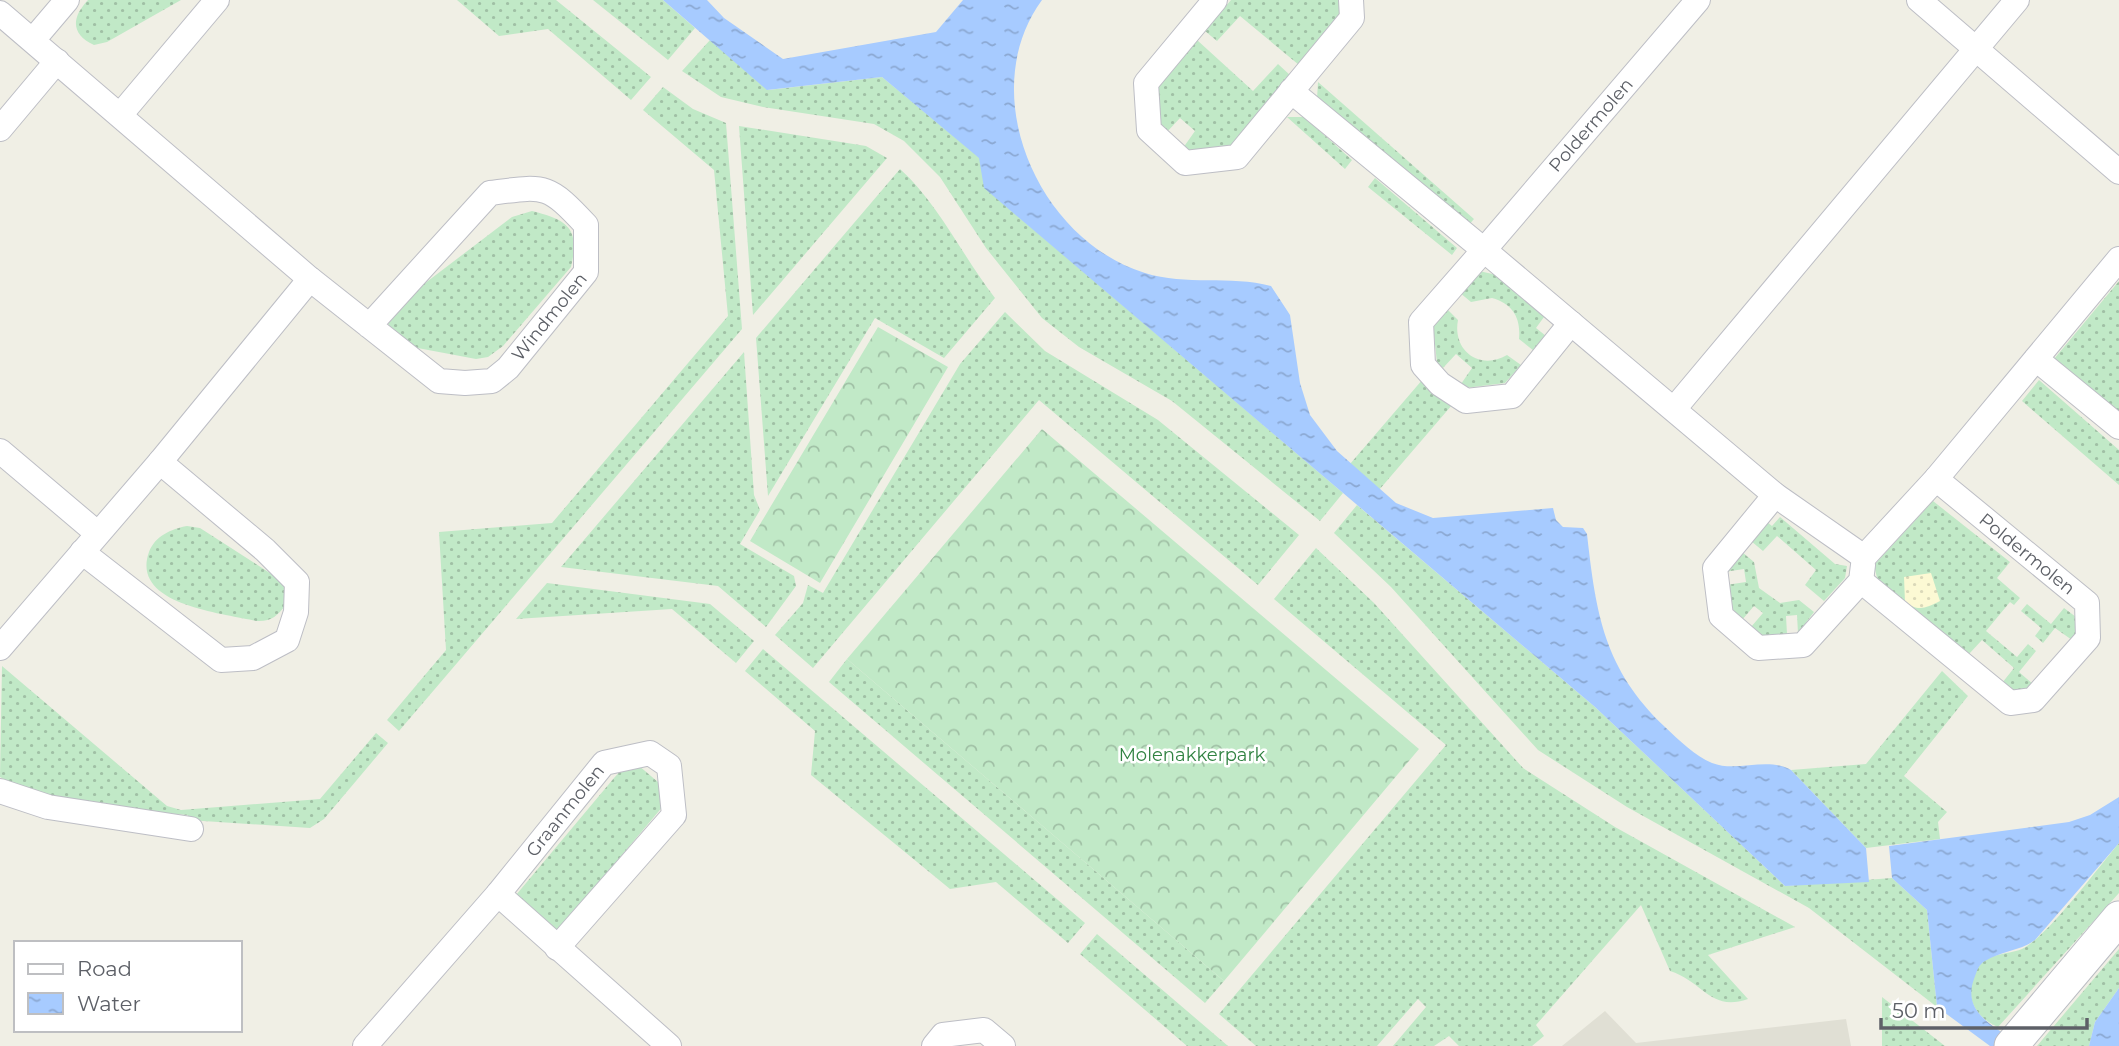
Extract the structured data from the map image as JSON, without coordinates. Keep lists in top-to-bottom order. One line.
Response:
{"streets":{"street":["Poldermolen","Windmolen","Graanmolen"]},"parks":["Molenakkerpark"],"legend":["Road","Water"],"scale_bar":"50 m"}
